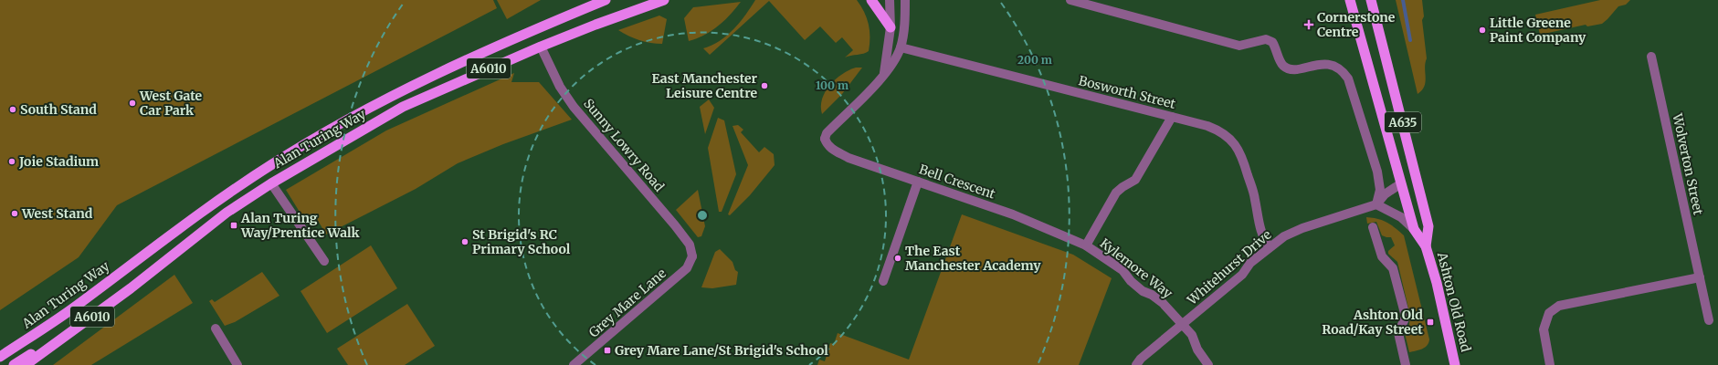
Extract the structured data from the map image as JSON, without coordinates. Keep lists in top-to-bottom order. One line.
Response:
{"streets":{"highway":["A6010","A635","Alan Turing Way","Ashton Old Road"],"street":["Bosworth Street","Sunny Lowry Road","Wolverton Street","Bell Crescent","Whitehurst Drive","Kylemore Way","Grey Mare Lane"]},"crossings":[["Bosworth Street","Whitehurst Drive"],["Alan Turing Way","Sunny Lowry Road"],["Sunny Lowry Road","Grey Mare Lane"],["Bell Crescent","Kylemore Way"],["Whitehurst Drive","Kylemore Way"],["Whitehurst Drive","Ashton Old Road"]],"places":{"health":["Cornerstone Centre"],"other":["Little Greene Paint Company","East Manchester Leisure Centre","West Gate Car Park","South Stand","Joie Stadium","West Stand","St Brigid's RC Primary School","The East Manchester Academy"],"transit":["Alan Turing Way/Prentice Walk","Ashton Old Road/Kay Street","Grey Mare Lane/St Brigid's School"]},"rings":["200 m","100 m"]}
